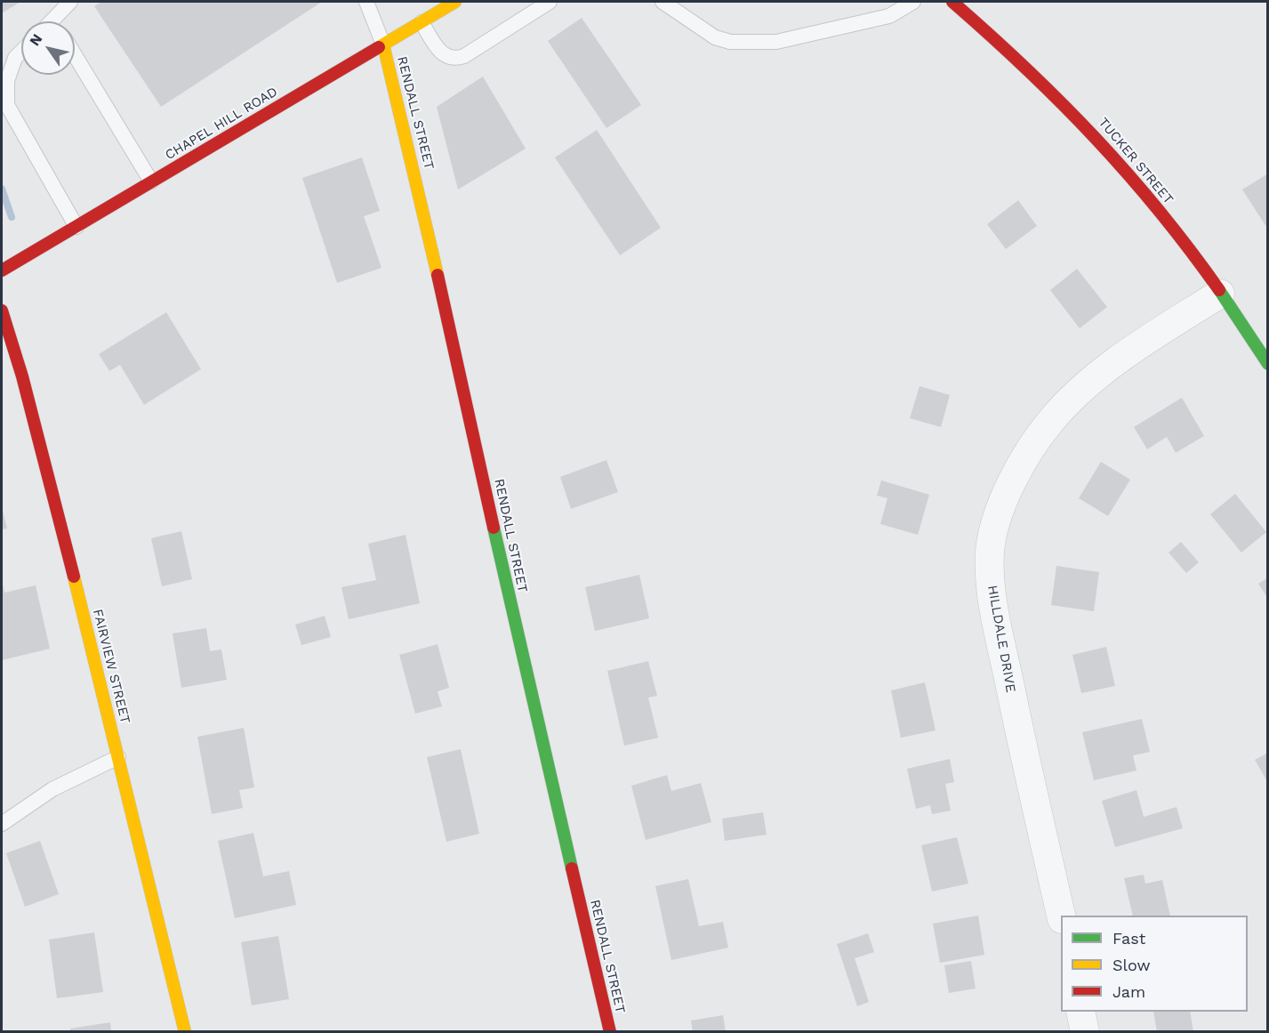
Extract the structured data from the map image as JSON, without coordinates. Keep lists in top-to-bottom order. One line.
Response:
{"streets":{"street":["RENDALL STREET","CHAPEL HILL ROAD","TUCKER STREET","HILLDALE DRIVE","FAIRVIEW STREET"]},"crossings":[["RENDALL STREET","CHAPEL HILL ROAD"],["TUCKER STREET","HILLDALE DRIVE"]],"legend":["Fast","Slow","Jam"],"north":"top left"}
